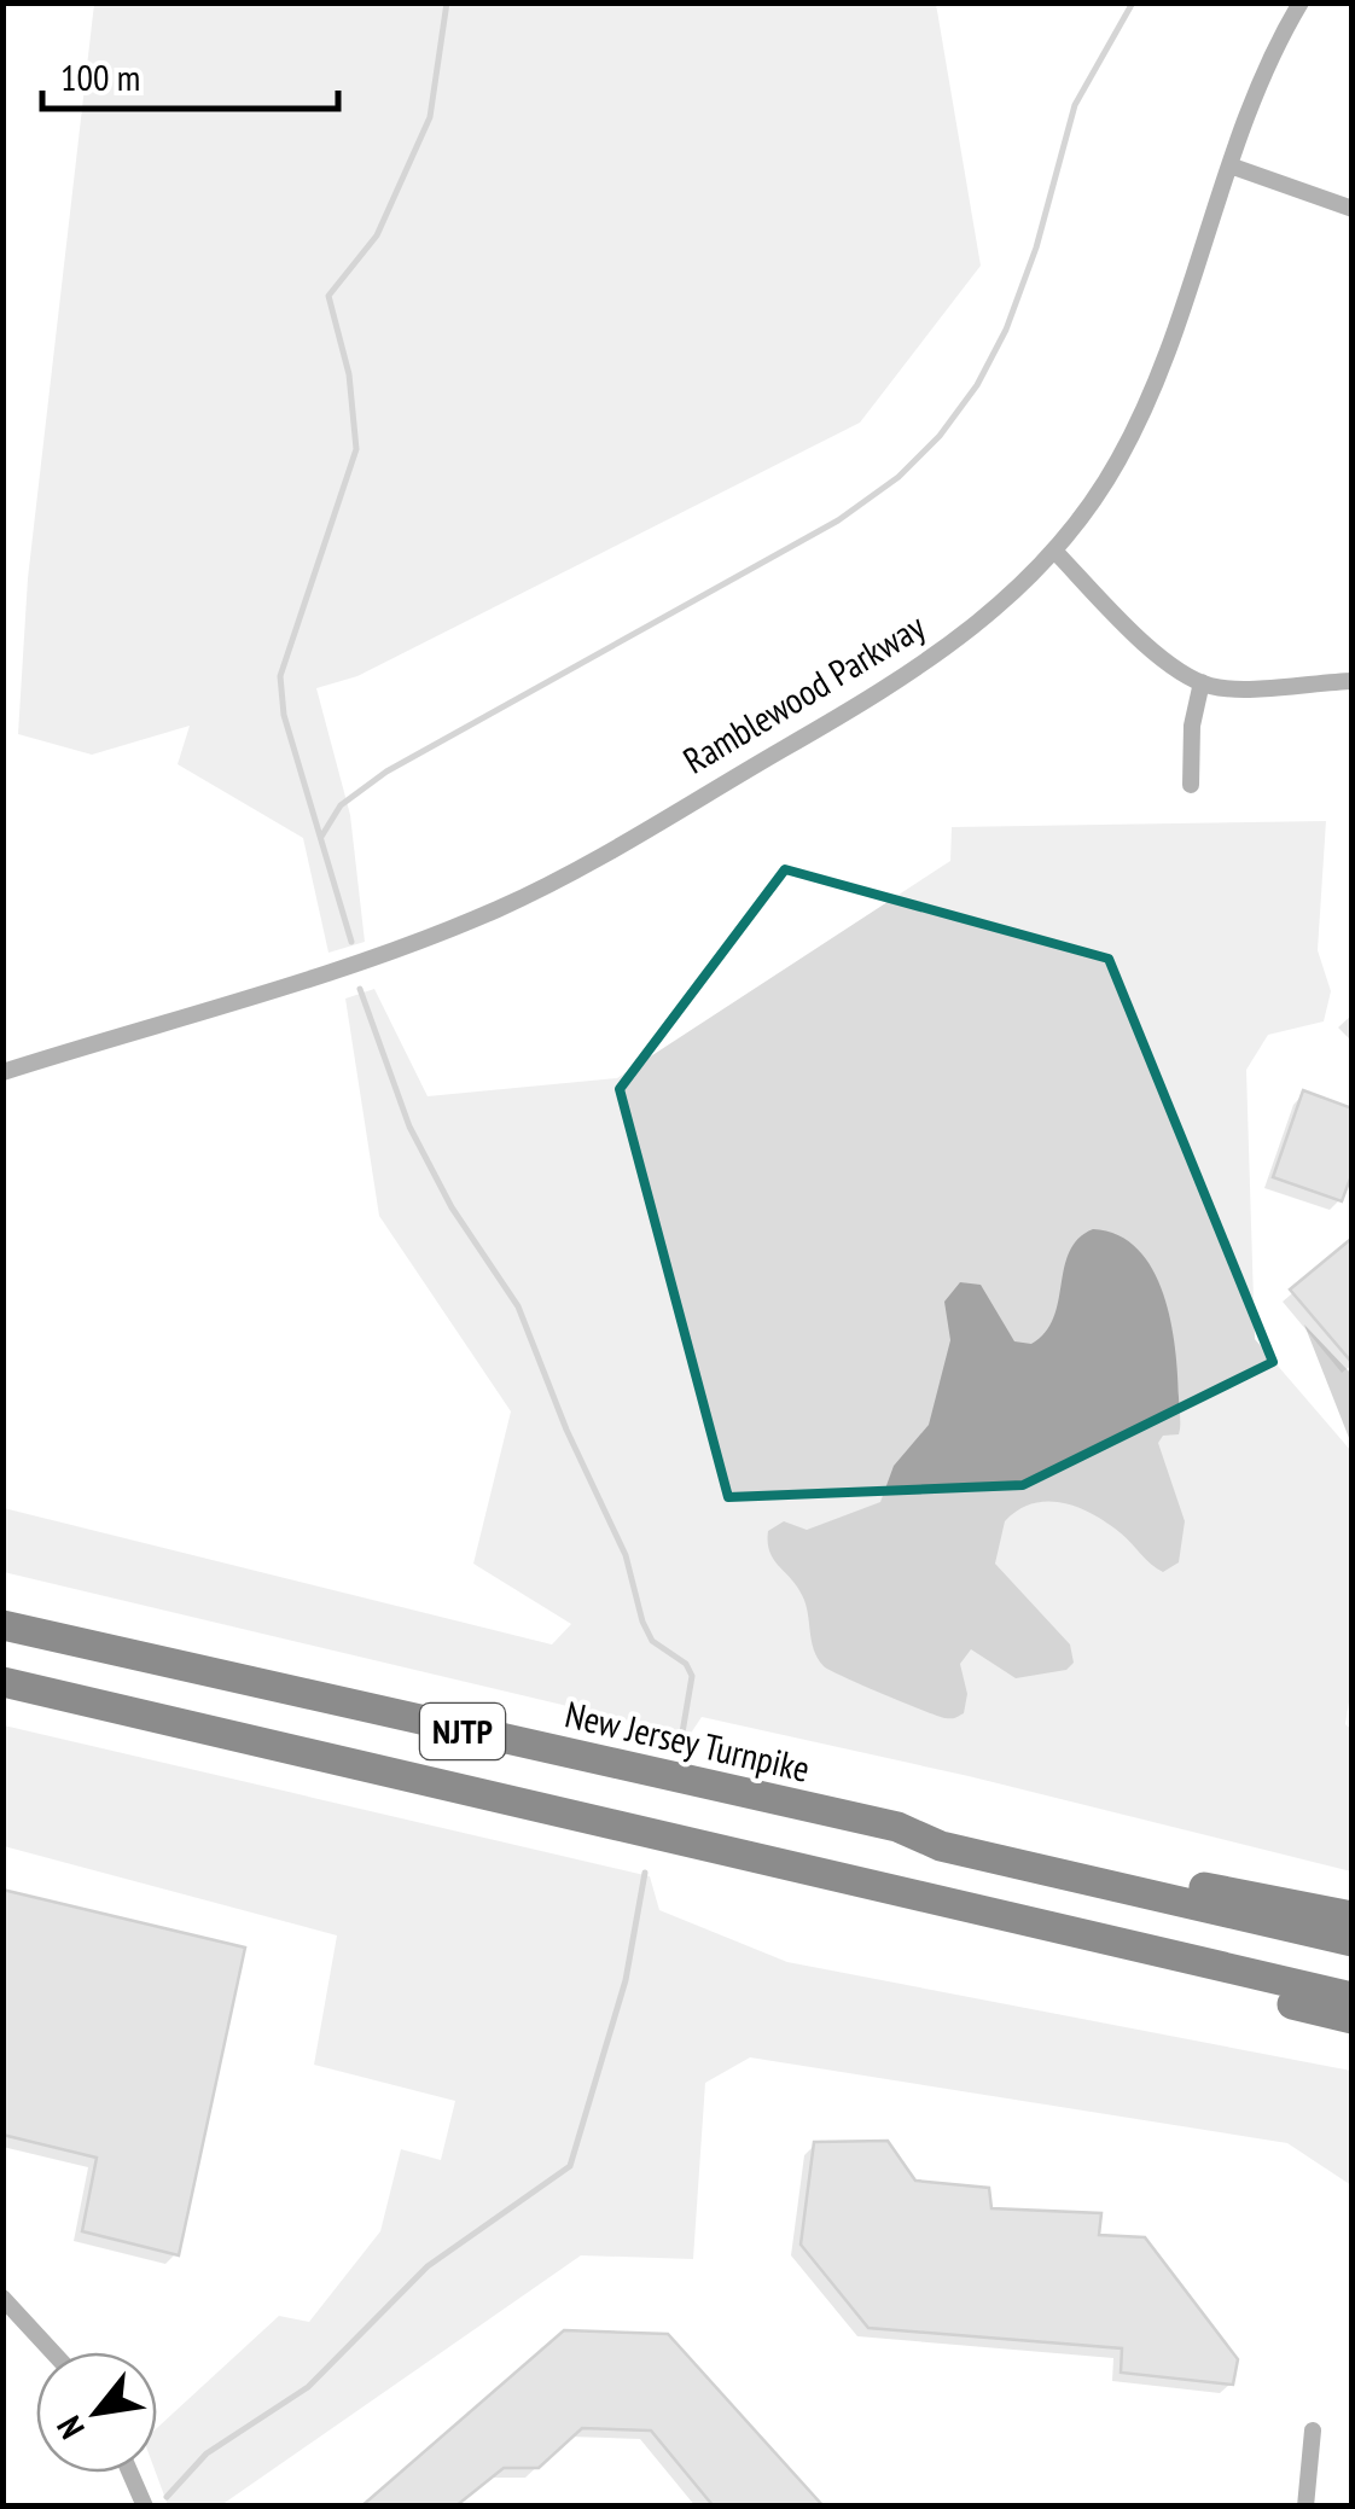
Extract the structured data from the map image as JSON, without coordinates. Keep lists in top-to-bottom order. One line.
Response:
{"streets":{"highway":["NJTP","New Jersey Turnpike"],"street":["Ramblewood Parkway"]},"scale_bar":"100 m","north":"bottom left"}
